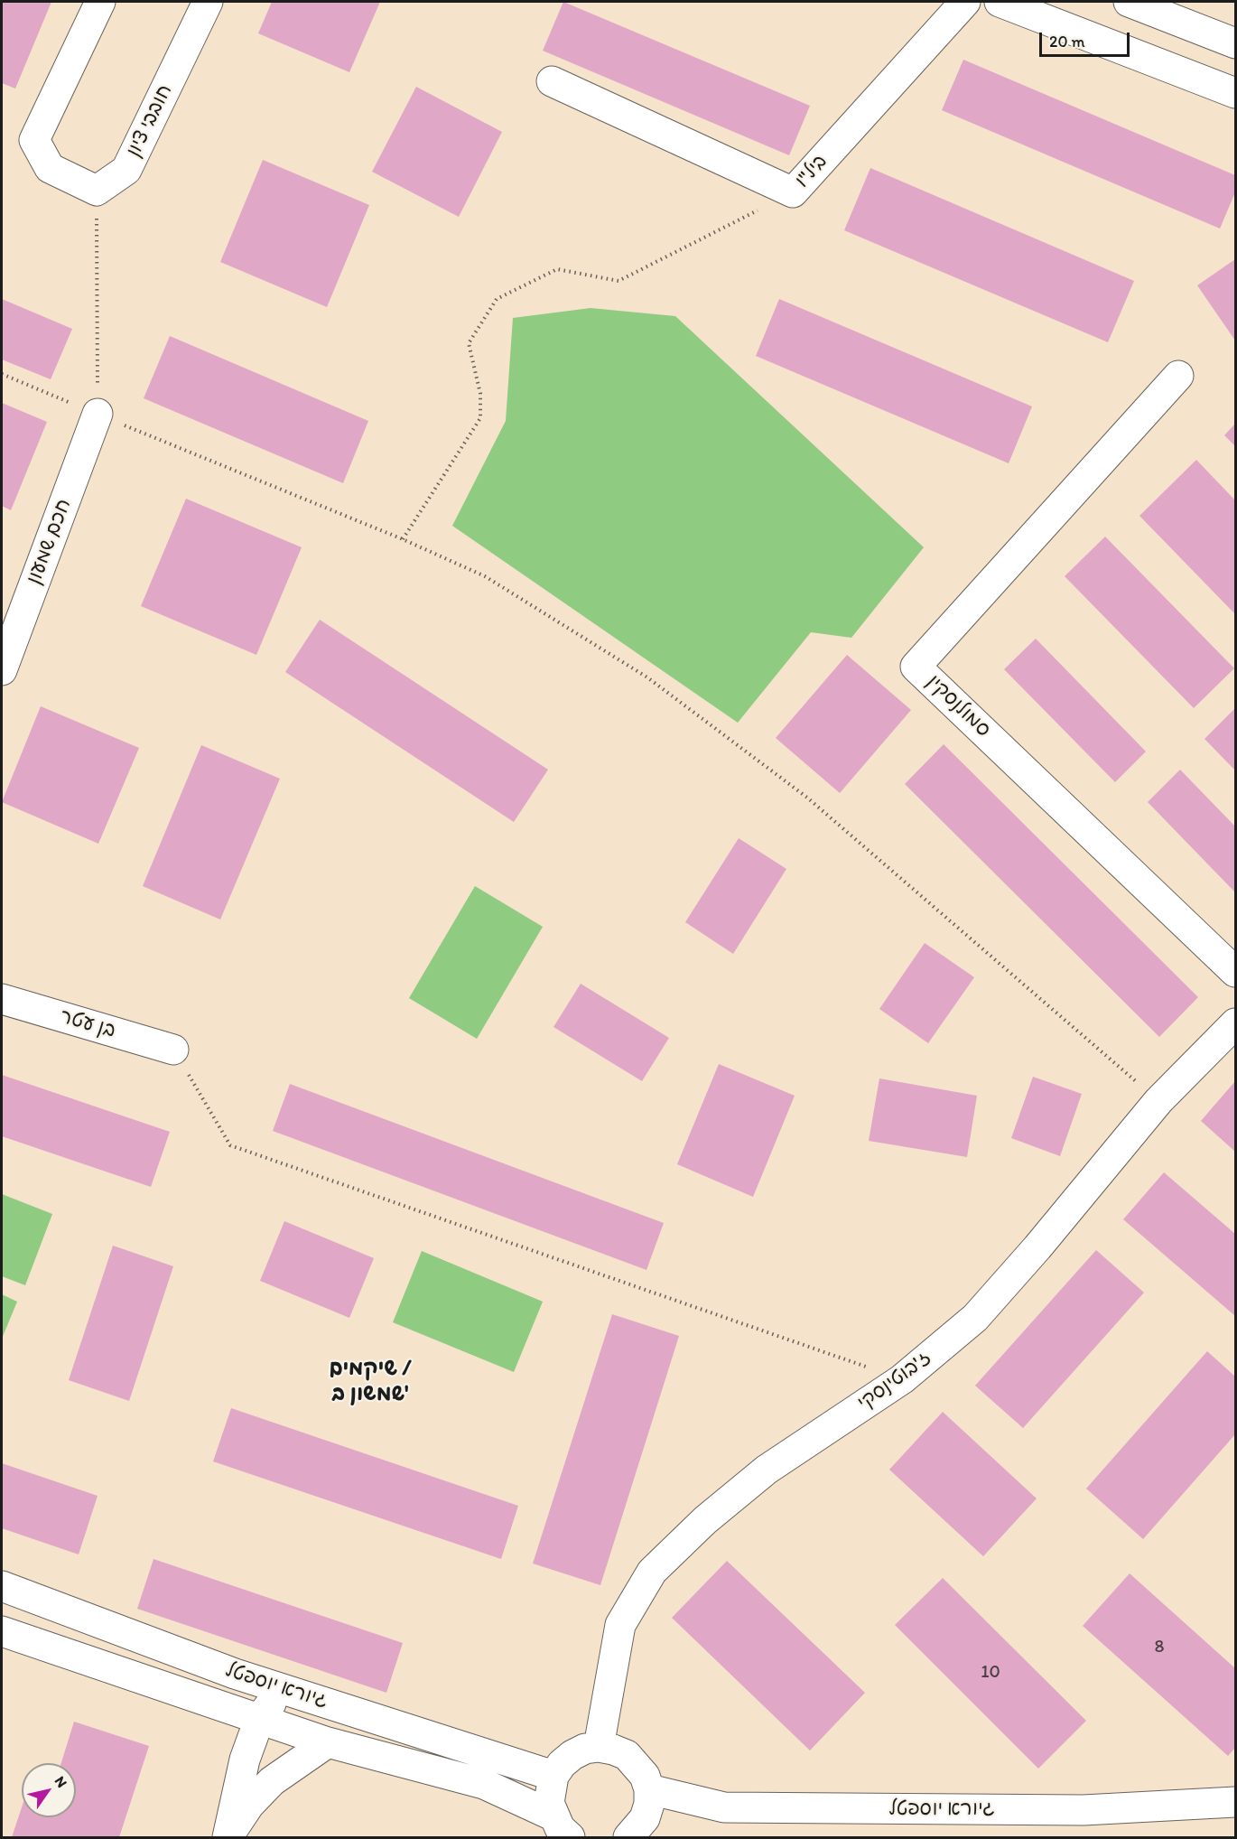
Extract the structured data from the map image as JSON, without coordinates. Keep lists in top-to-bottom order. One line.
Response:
{"streets":{"street":["חובבי ציון","ביל\"ו","חכם שמעון","סמולנסקין","בן עטר","ז'בוטינסקי","גיורא יוספטל"]},"districts":["שיקמים / שמשון ב'"],"house_numbers":["8","10"],"scale_bar":"20 m","north":"top right"}
